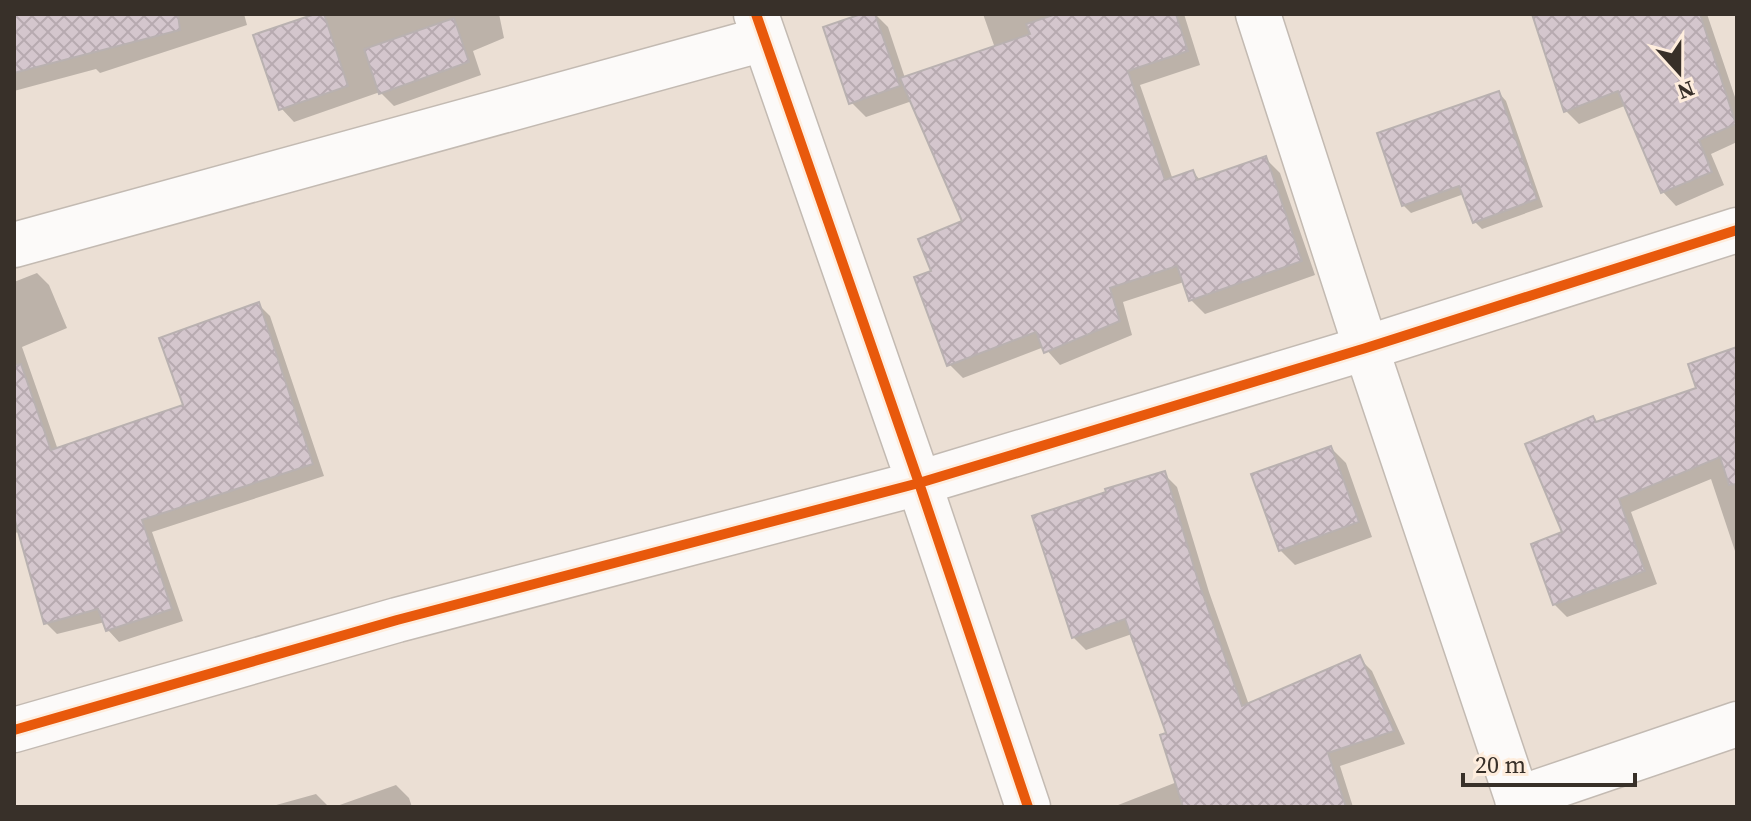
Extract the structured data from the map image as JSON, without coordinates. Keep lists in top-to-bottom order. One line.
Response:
{"scale_bar":"20 m","north":"bottom"}
